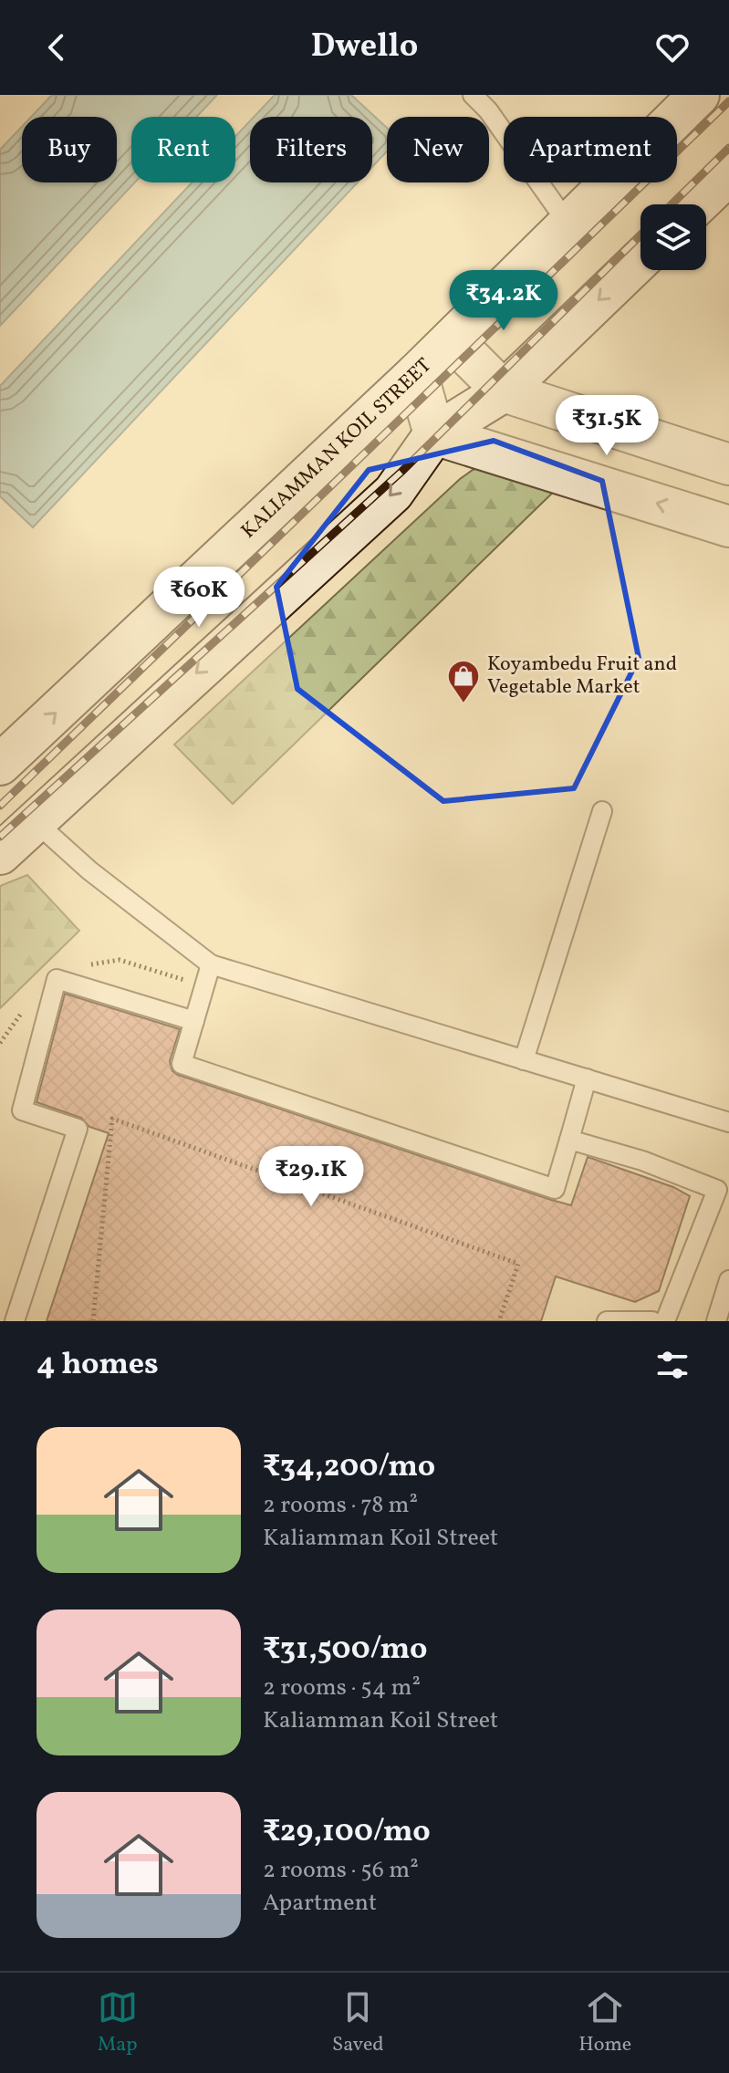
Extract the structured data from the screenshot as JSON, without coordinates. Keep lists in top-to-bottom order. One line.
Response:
{"streets":{"main road":["KALIAMMAN KOIL STREET"]},"places":{"shop":["Koyambedu Fruit and Vegetable Market"]},"page":{"header":"Dwello","chip":["Buy","Rent","Filters","New","Apartment"],"price":["₹34.2K","₹31.5K","₹60K","₹29.1K"],"heading":"4 homes","list":[{"name":"₹34,200/mo","note":"2 rooms · 78 m² · Kaliamman Koil Street"},{"name":"₹31,500/mo","note":"2 rooms · 54 m² · Kaliamman Koil Street"},{"name":"₹29,100/mo","note":"2 rooms · 56 m² · Apartment"}],"tabs":["Map","Saved","Home"]}}
